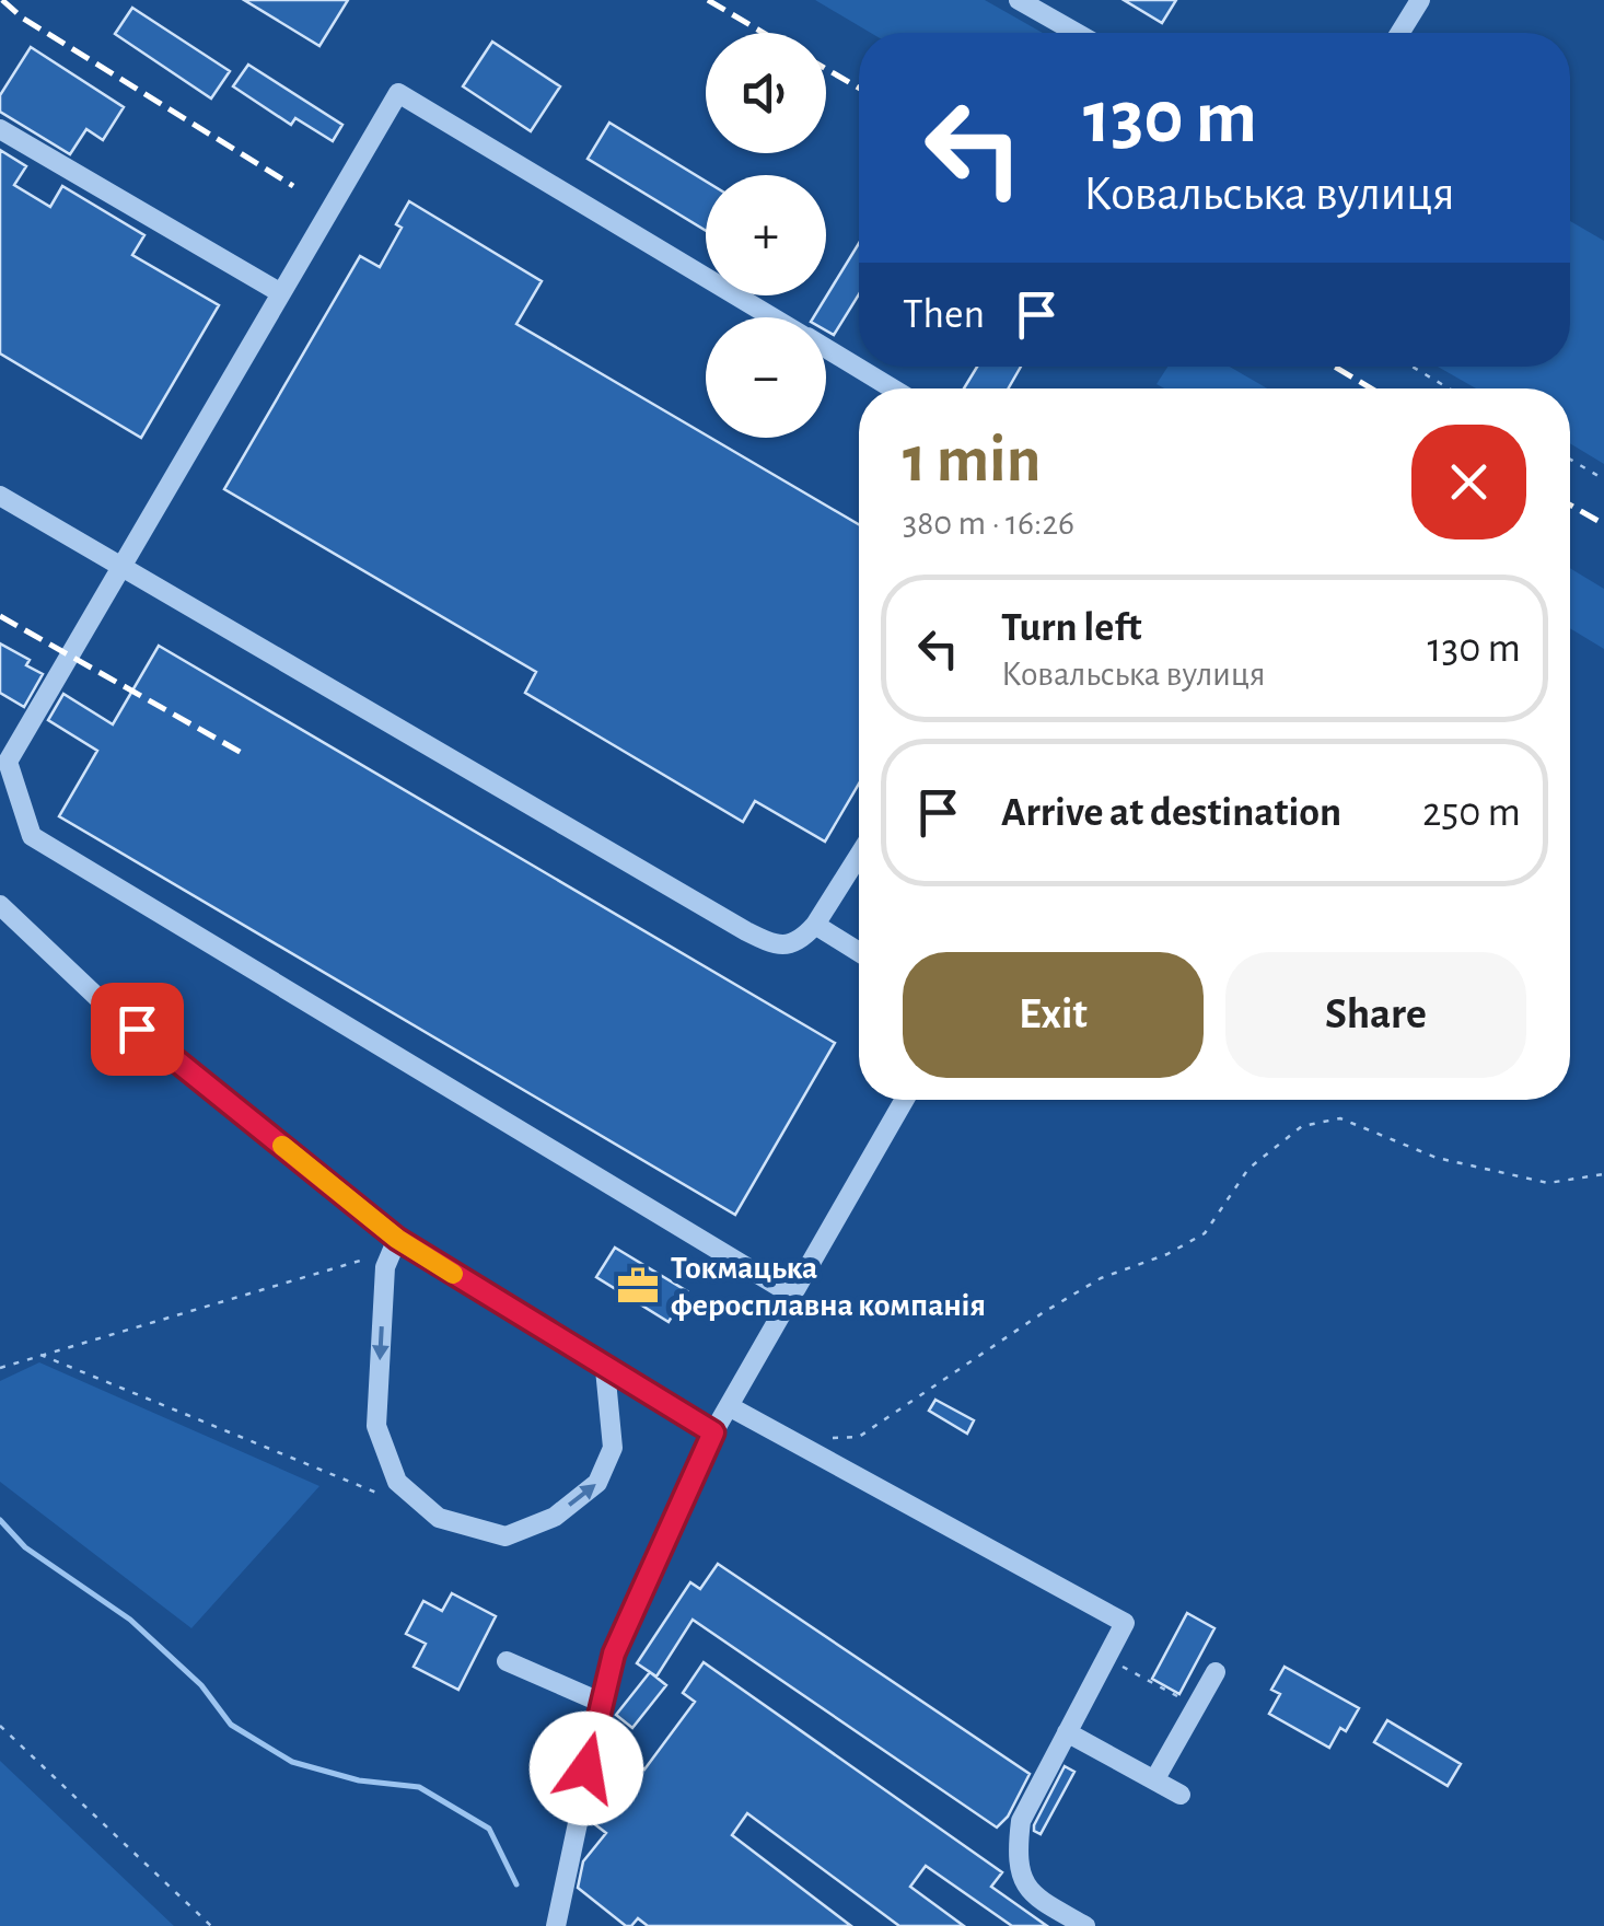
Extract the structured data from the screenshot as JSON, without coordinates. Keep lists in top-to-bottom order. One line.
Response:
{"places":{"office":["Токмацька феросплавна компанія"]},"page":{"map_buttons":["+","−"],"turn":["130 m","Ковальська вулиця"],"then":"Then","heading":["1 min","380 m · 16:26"],"list":[{"name":"Turn left","note":"Ковальська вулиця","value":"130 m"},{"name":"Arrive at destination","value":"250 m"}],"buttons":["Exit","Share"]}}
